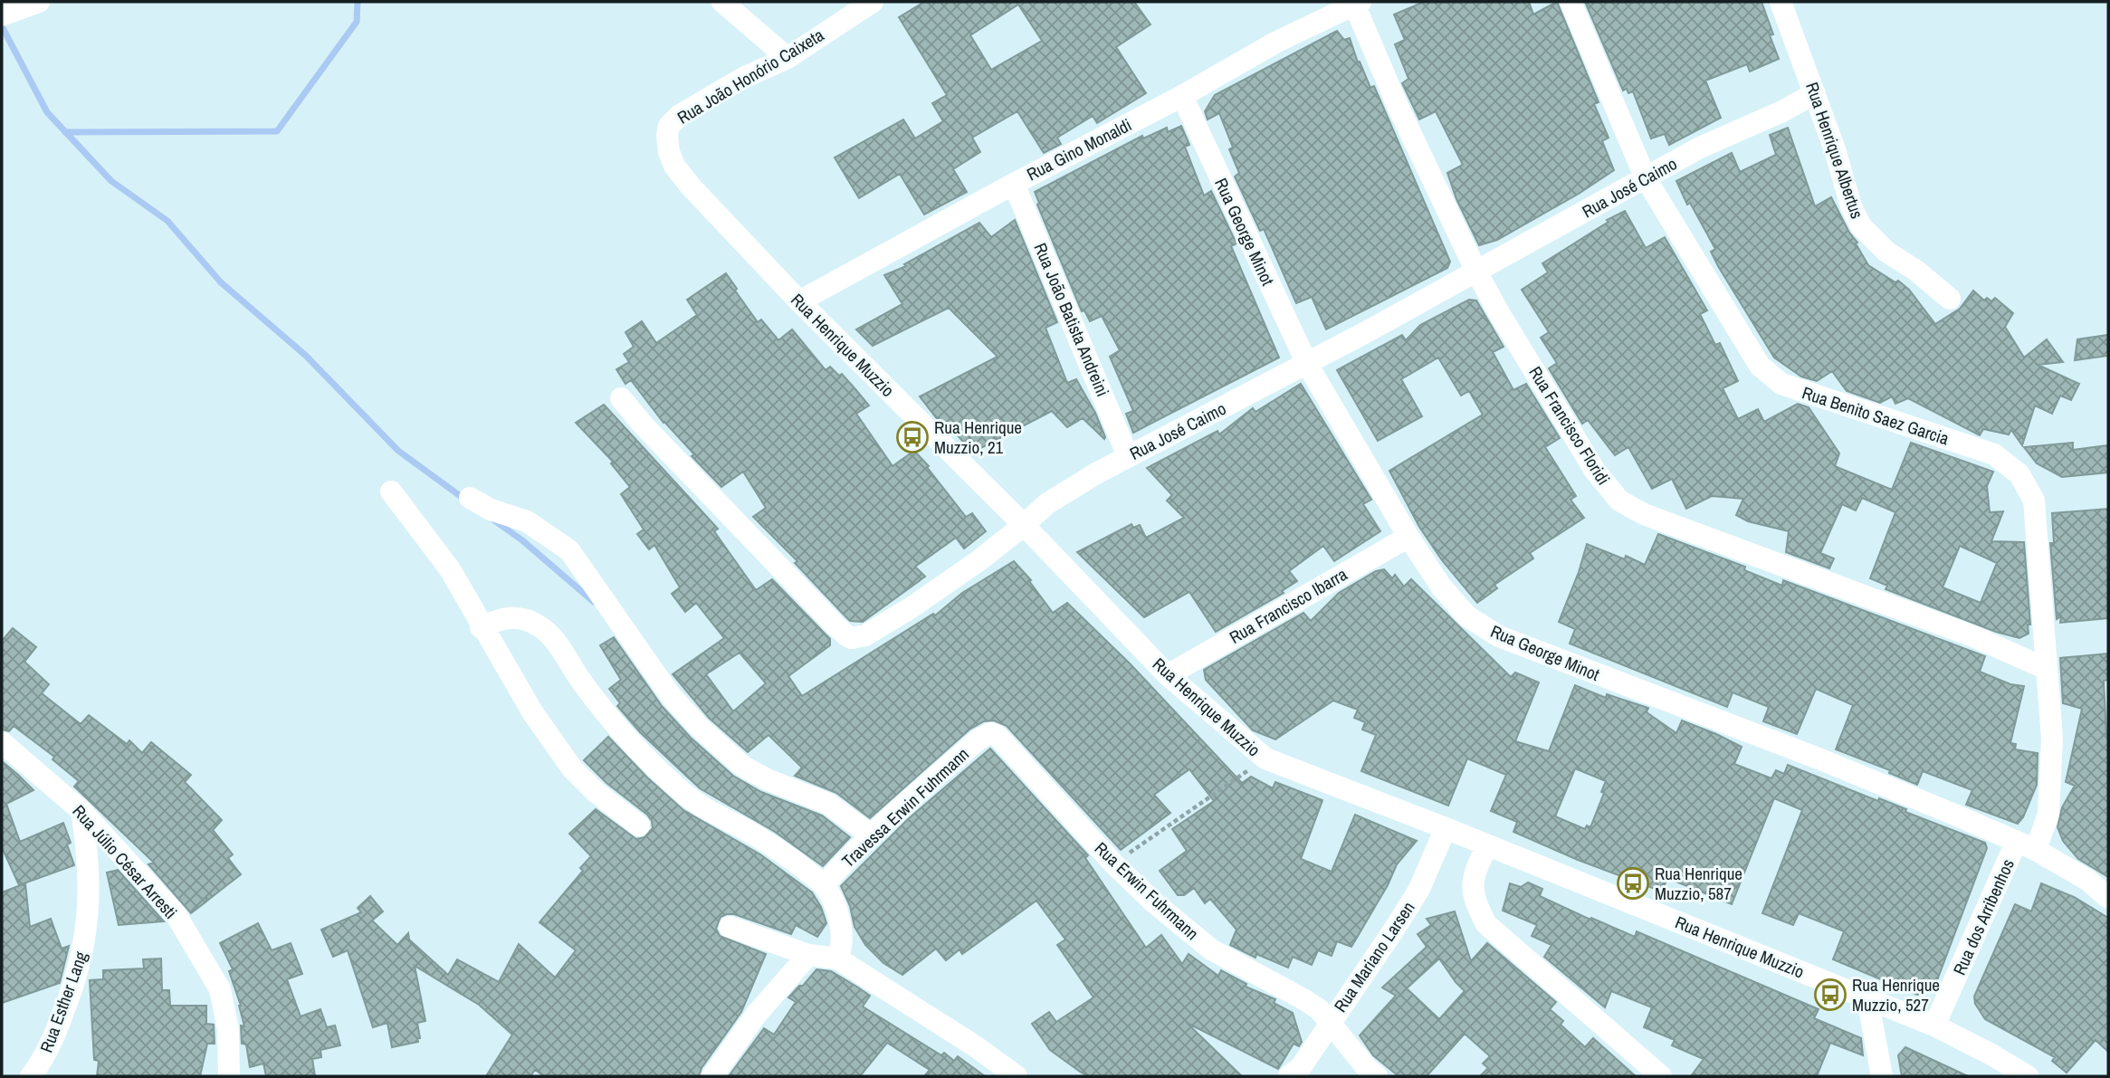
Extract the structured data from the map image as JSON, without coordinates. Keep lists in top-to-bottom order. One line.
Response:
{"streets":{"street":["Rua João Honório Caixeta","Rua Gino Monaldi","Rua Henrique Albertus","Rua José Caimo","Rua George Minot","Rua João Batista Andreini","Rua Henrique Muzzio","Rua Benito Saez Garcia","Rua Francisco Floridi","Rua Francisco Ibarra","Travessa Erwin Fuhrmann","Rua Júlio César Arresti","Rua Erwin Fuhrmann","Rua dos Arribenhos","Rua Mariano Larsen","Rua Esther Lang"]},"crossings":[["Rua João Honório Caixeta","Rua Henrique Muzzio"],["Rua Gino Monaldi","Rua George Minot"],["Rua Gino Monaldi","Rua João Batista Andreini"],["Rua Gino Monaldi","Rua Henrique Muzzio"],["Rua Gino Monaldi","Rua Francisco Floridi"],["Rua Henrique Albertus","Rua José Caimo"],["Rua José Caimo","Rua George Minot"],["Rua José Caimo","Rua João Batista Andreini"],["Rua José Caimo","Rua Henrique Muzzio"],["Rua José Caimo","Rua Benito Saez Garcia"],["Rua José Caimo","Rua Francisco Floridi"],["Rua George Minot","Rua Benito Saez Garcia"],["Rua George Minot","Rua Francisco Ibarra"],["Rua George Minot","Rua dos Arribenhos"],["Rua Henrique Muzzio","Rua Francisco Ibarra"],["Rua Henrique Muzzio","Rua dos Arribenhos"],["Rua Henrique Muzzio","Rua Mariano Larsen"],["Rua Benito Saez Garcia","Rua Francisco Floridi"],["Rua Benito Saez Garcia","Rua dos Arribenhos"],["Travessa Erwin Fuhrmann","Rua Erwin Fuhrmann"],["Rua Júlio César Arresti","Rua Esther Lang"],["Rua Erwin Fuhrmann","Rua Mariano Larsen"]],"places":{"bus stop":["Rua Henrique Muzzio, 21","Rua Henrique Muzzio, 587","Rua Henrique Muzzio, 527"]}}
